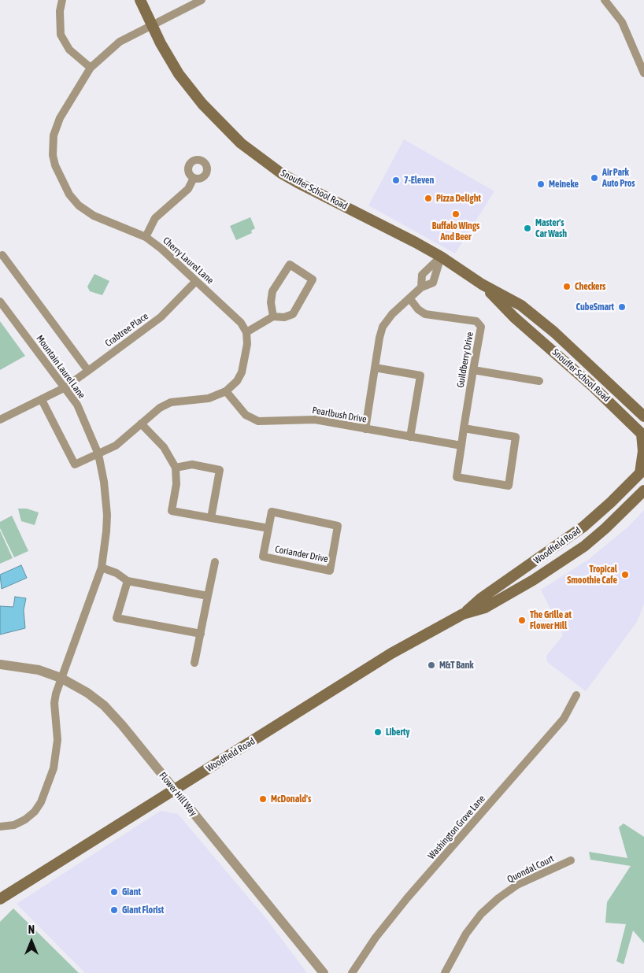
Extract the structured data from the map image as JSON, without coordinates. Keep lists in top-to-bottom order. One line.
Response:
{"streets":{"main road":["Snouffer School Road","Woodfield Road"],"street":["Cherry Laurel Lane","Crabtree Place","Guildberry Drive","Mountain Laurel Lane","Pearlbush Drive","Coriander Drive","Flower Hill Way","Washington Grove Lane","Quondal Court"]},"crossings":[["Snouffer School Road","Cherry Laurel Lane"],["Cherry Laurel Lane","Crabtree Place"],["Crabtree Place","Mountain Laurel Lane"],["Guildberry Drive","Pearlbush Drive"],["Mountain Laurel Lane","Flower Hill Way"],["Woodfield Road","Flower Hill Way"]],"places":["Air Park Auto Pros","7-Eleven","Meineke","Pizza Delight","Buffalo Wings And Beer","Master's Car Wash","Checkers","CubeSmart","Tropical Smoothie Cafe","The Grille at Flower Hill","M&T Bank","Liberty","McDonald's","Giant","Giant Florist"],"north":"top"}
